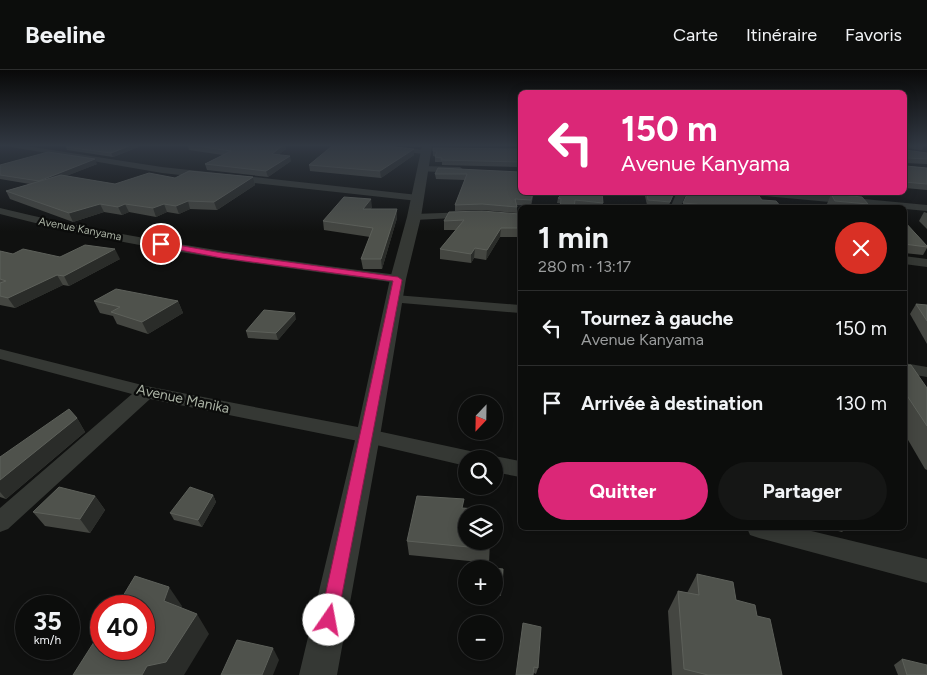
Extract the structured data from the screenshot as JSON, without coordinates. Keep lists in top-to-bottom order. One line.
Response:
{"streets":{"street":["Avenue Kanyama","Avenue Manika"]},"north":"bottom","page":{"header":"Beeline","nav":["Carte","Itinéraire","Favoris"],"turn":["150 m","Avenue Kanyama"],"heading":["1 min","280 m · 13:17"],"list":[{"name":"Tournez à gauche","note":"Avenue Kanyama","value":"150 m"},{"name":"Arrivée à destination","value":"130 m"}],"map_buttons":["+","−"],"buttons":["Quitter","Partager"],"speed":"35 km/h","limit":"40"}}
